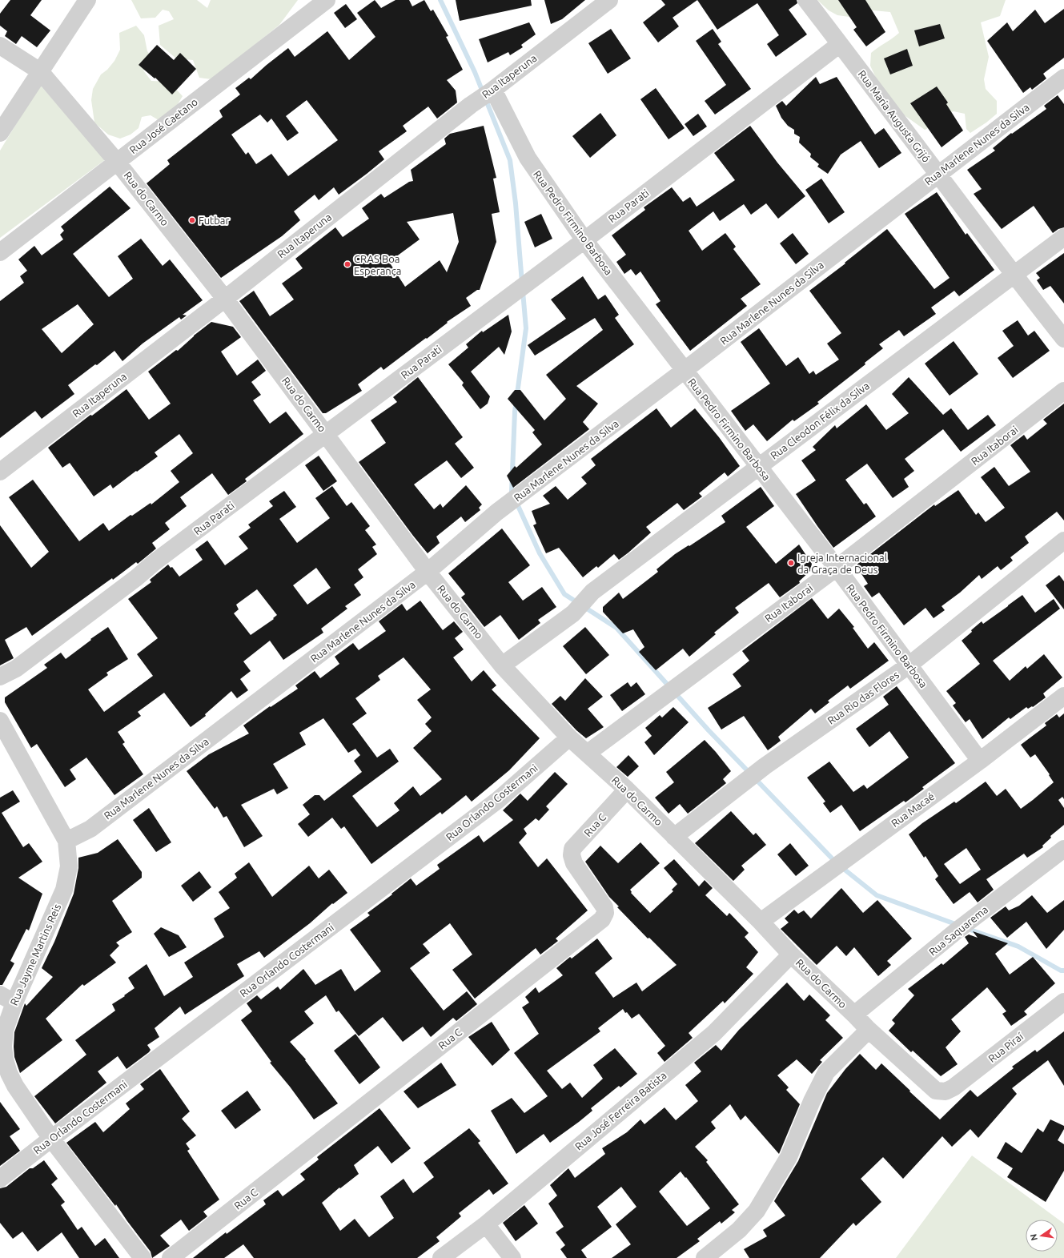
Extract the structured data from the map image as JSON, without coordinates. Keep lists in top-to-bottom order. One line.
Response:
{"streets":{"street":["Rua Itaperuna","Rua Maria Augusta Grijó","Rua José Caetano","Rua Marlene Nunes da Silva","Rua do Carmo","Rua Parati","Rua Pedro Firmino Barbosa","Rua Cleodon Félix da Silva","Rua Itaborai","Rua Rio das Flores","Rua Orlando Costermani","Rua Macaé","Rua C","Rua Saquarema","Rua Jayme Martins Reis","Rua Piraí","Rua José Ferreira Batista"]},"crossings":[["Rua Itaperuna","Rua do Carmo"],["Rua Itaperuna","Rua Pedro Firmino Barbosa"],["Rua Maria Augusta Grijó","Rua Marlene Nunes da Silva"],["Rua Maria Augusta Grijó","Rua Parati"],["Rua Maria Augusta Grijó","Rua Cleodon Félix da Silva"],["Rua José Caetano","Rua do Carmo"],["Rua Marlene Nunes da Silva","Rua do Carmo"],["Rua Marlene Nunes da Silva","Rua Pedro Firmino Barbosa"],["Rua Marlene Nunes da Silva","Rua Jayme Martins Reis"],["Rua do Carmo","Rua Parati"],["Rua do Carmo","Rua Cleodon Félix da Silva"],["Rua do Carmo","Rua Itaborai"],["Rua do Carmo","Rua Rio das Flores"],["Rua do Carmo","Rua Orlando Costermani"],["Rua do Carmo","Rua Macaé"],["Rua do Carmo","Rua C"],["Rua do Carmo","Rua Saquarema"],["Rua do Carmo","Rua Piraí"],["Rua do Carmo","Rua José Ferreira Batista"],["Rua Parati","Rua Pedro Firmino Barbosa"],["Rua Pedro Firmino Barbosa","Rua Cleodon Félix da Silva"],["Rua Pedro Firmino Barbosa","Rua Itaborai"],["Rua Pedro Firmino Barbosa","Rua Rio das Flores"],["Rua Pedro Firmino Barbosa","Rua Macaé"],["Rua Orlando Costermani","Rua Jayme Martins Reis"]],"places":["Futbar","CRAS Boa Esperança","Igreja Internacional da Graça de Deus"],"north":"left"}
